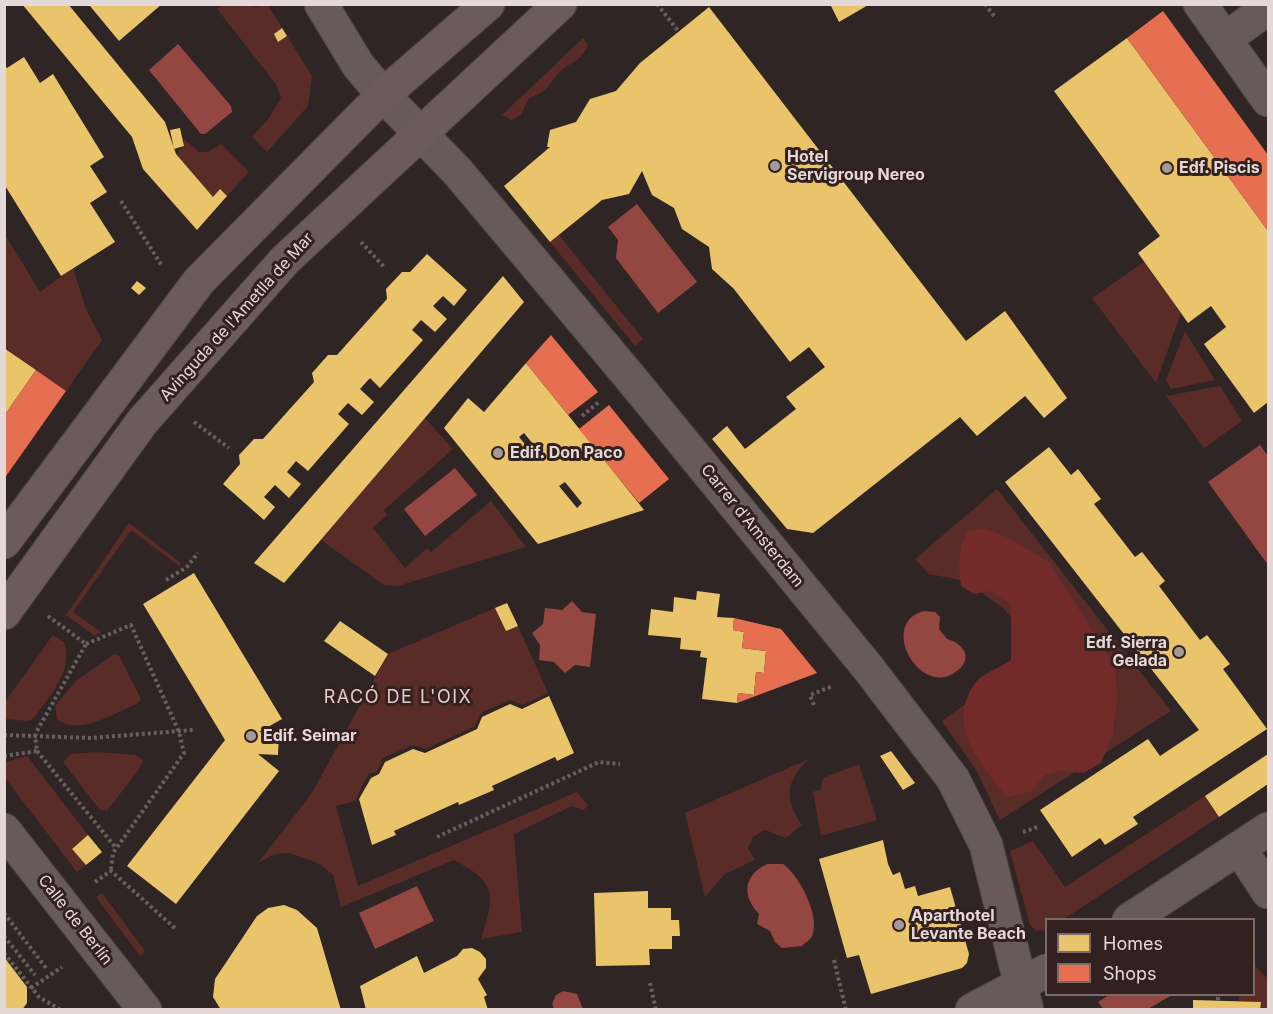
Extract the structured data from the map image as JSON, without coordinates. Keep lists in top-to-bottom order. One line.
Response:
{"streets":{"street":["Avinguda de l'Ametlla de Mar","Carrer d'Amsterdam","Calle de Berlín"]},"crossings":[["Avinguda de l'Ametlla de Mar","Carrer d'Amsterdam"]],"districts":["RACÓ DE L'OIX"],"places":["Hotel Servigroup Nereo","Edf. Piscis","Edif. Don Paco","Edf. Sierra Gelada","Edif. Seimar","Aparthotel Levante Beach"],"legend":["Homes","Shops"]}
